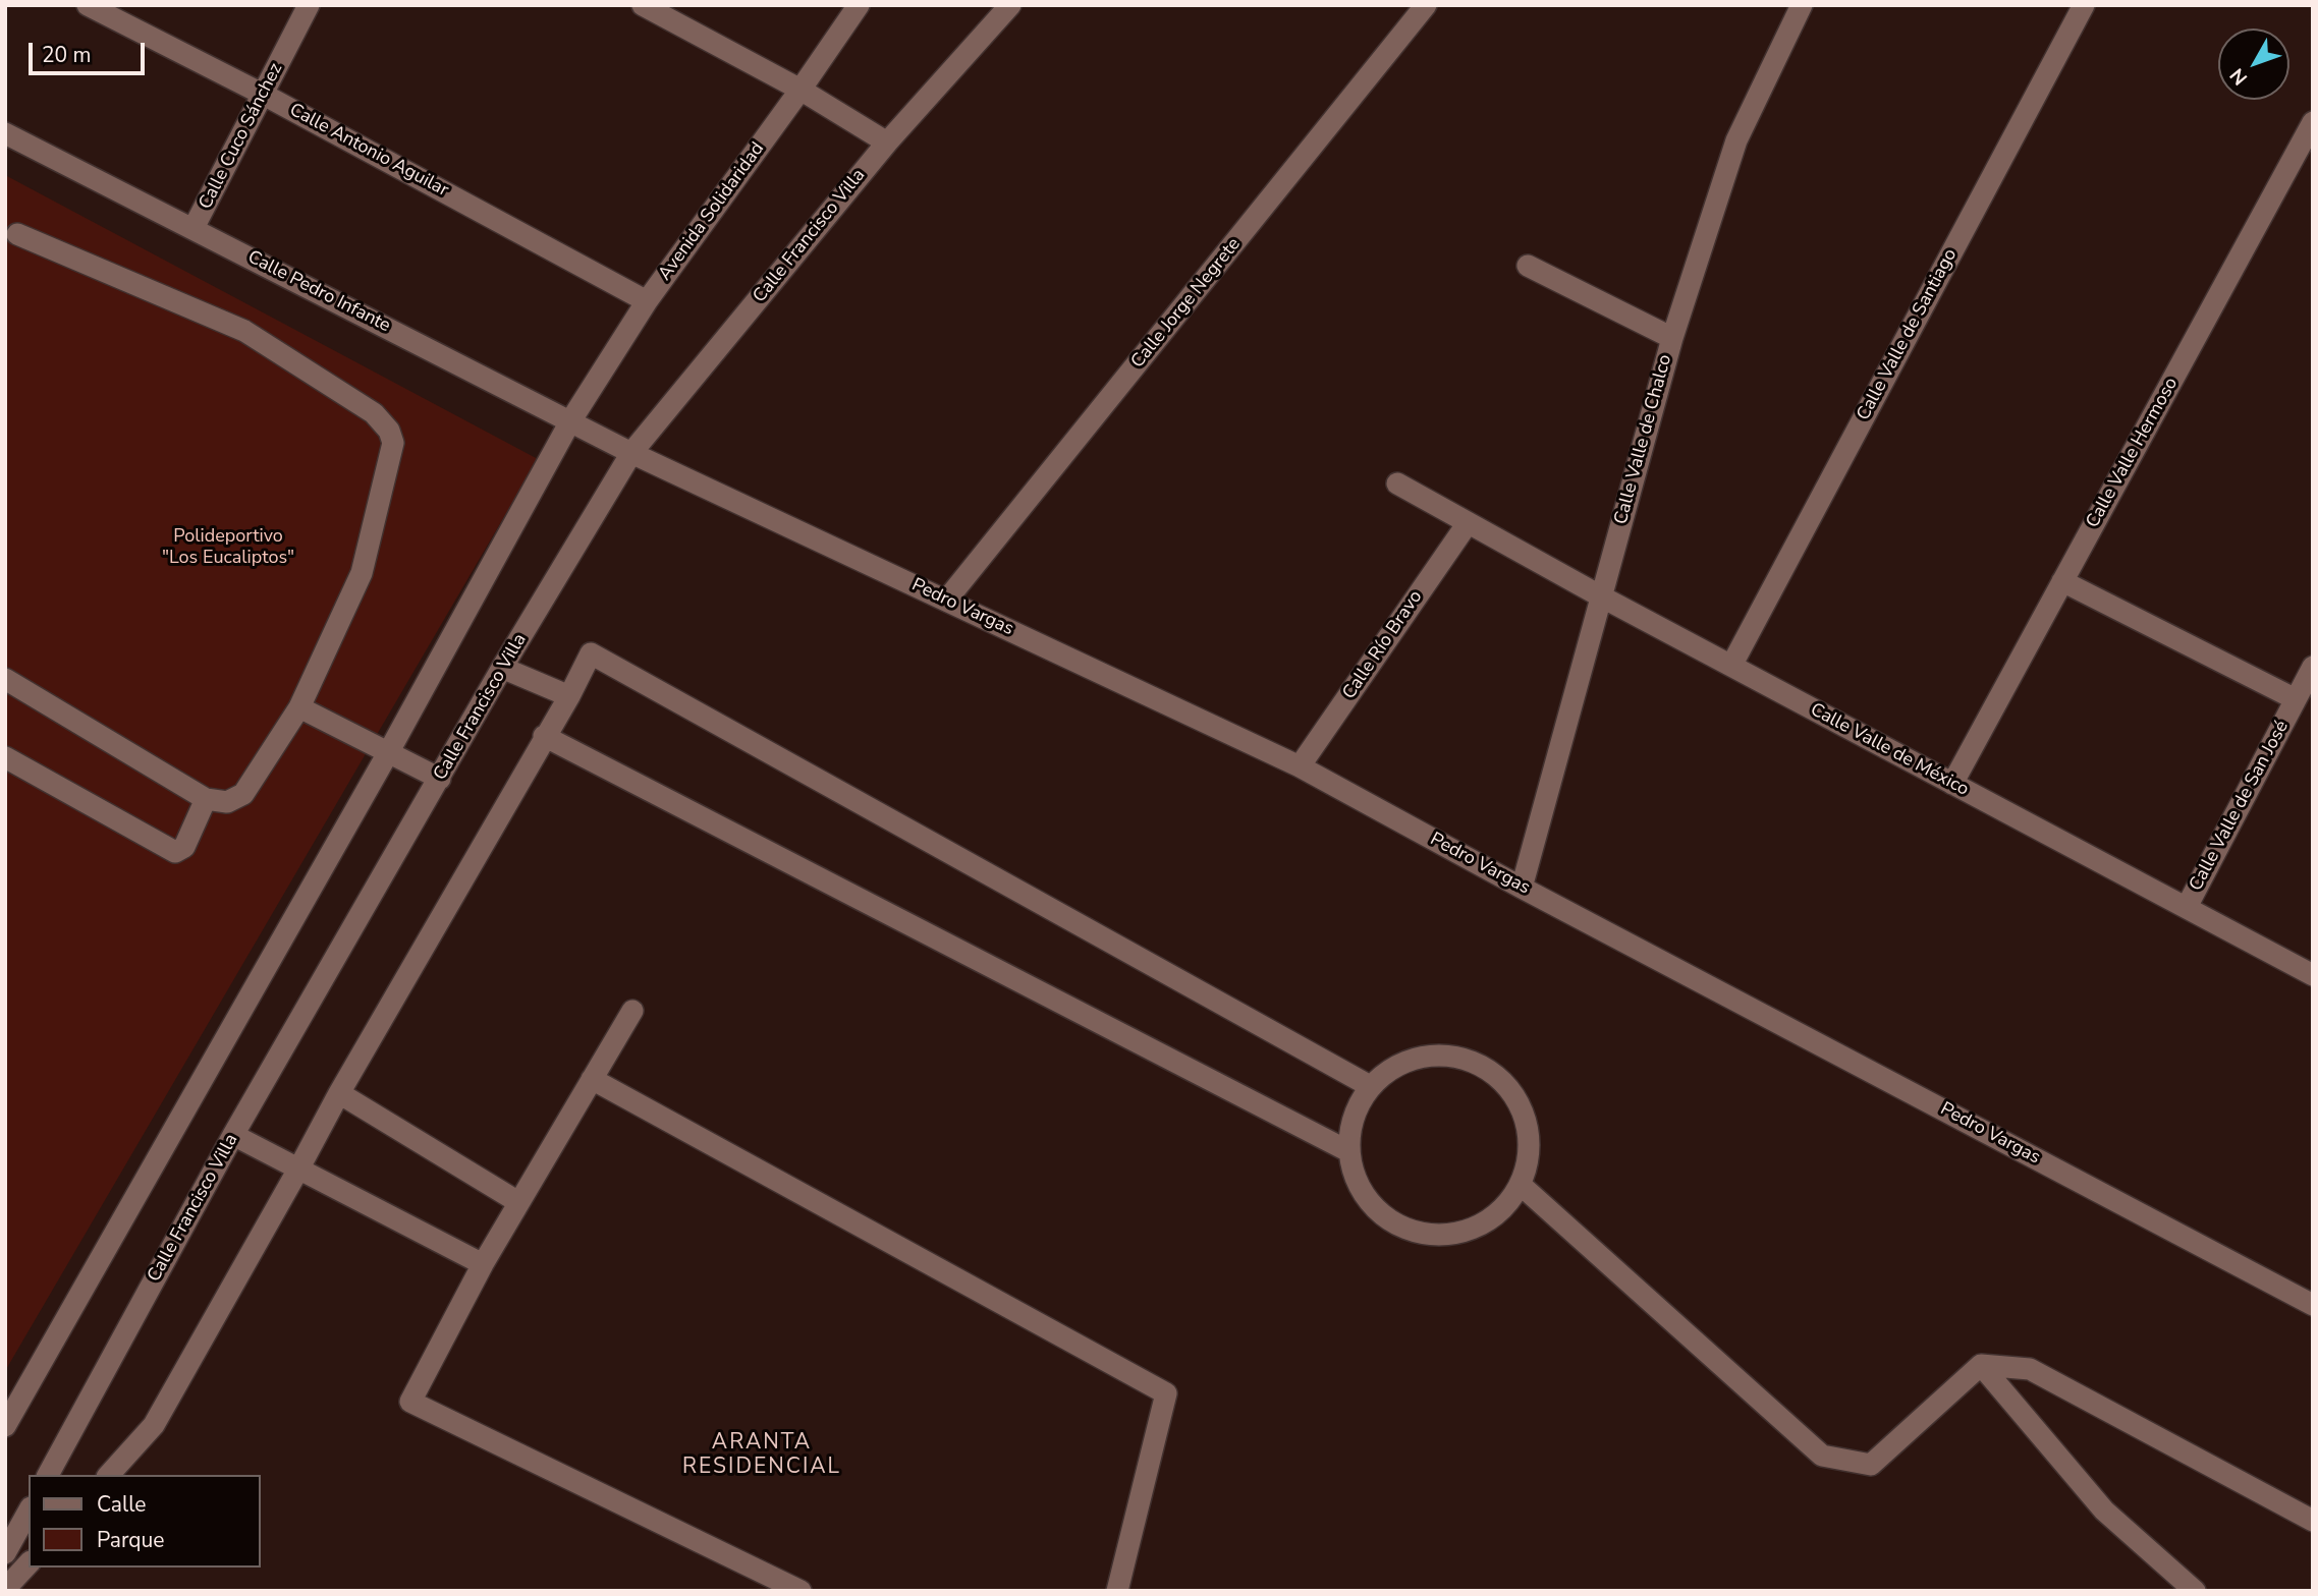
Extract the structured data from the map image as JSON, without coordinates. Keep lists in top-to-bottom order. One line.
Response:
{"streets":{"street":["Calle Cuco Sánchez","Calle Antonio Aguilar","Avenida Solidaridad","Calle Francisco Villa","Calle Pedro Infante","Calle Jorge Negrete","Calle Valle de Santiago","Calle Valle de Chalco","Calle Valle Hermoso","Pedro Vargas","Calle Río Bravo","Calle Valle de México","Calle Valle de San José"]},"crossings":[["Calle Cuco Sánchez","Calle Antonio Aguilar"],["Calle Cuco Sánchez","Calle Pedro Infante"],["Calle Antonio Aguilar","Avenida Solidaridad"],["Avenida Solidaridad","Calle Pedro Infante"],["Calle Francisco Villa","Calle Pedro Infante"],["Calle Francisco Villa","Pedro Vargas"],["Calle Pedro Infante","Pedro Vargas"],["Calle Jorge Negrete","Pedro Vargas"],["Calle Valle de Santiago","Calle Valle de México"],["Calle Valle de Chalco","Pedro Vargas"],["Calle Valle de Chalco","Calle Valle de México"],["Calle Valle Hermoso","Calle Valle de México"],["Pedro Vargas","Calle Río Bravo"],["Calle Río Bravo","Calle Valle de México"],["Calle Valle de México","Calle Valle de San José"]],"districts":["ARANTA RESIDENCIAL"],"parks":["Polideportivo \"Los Eucaliptos\""],"legend":["Calle","Parque"],"scale_bar":"20 m","north":"bottom left"}
